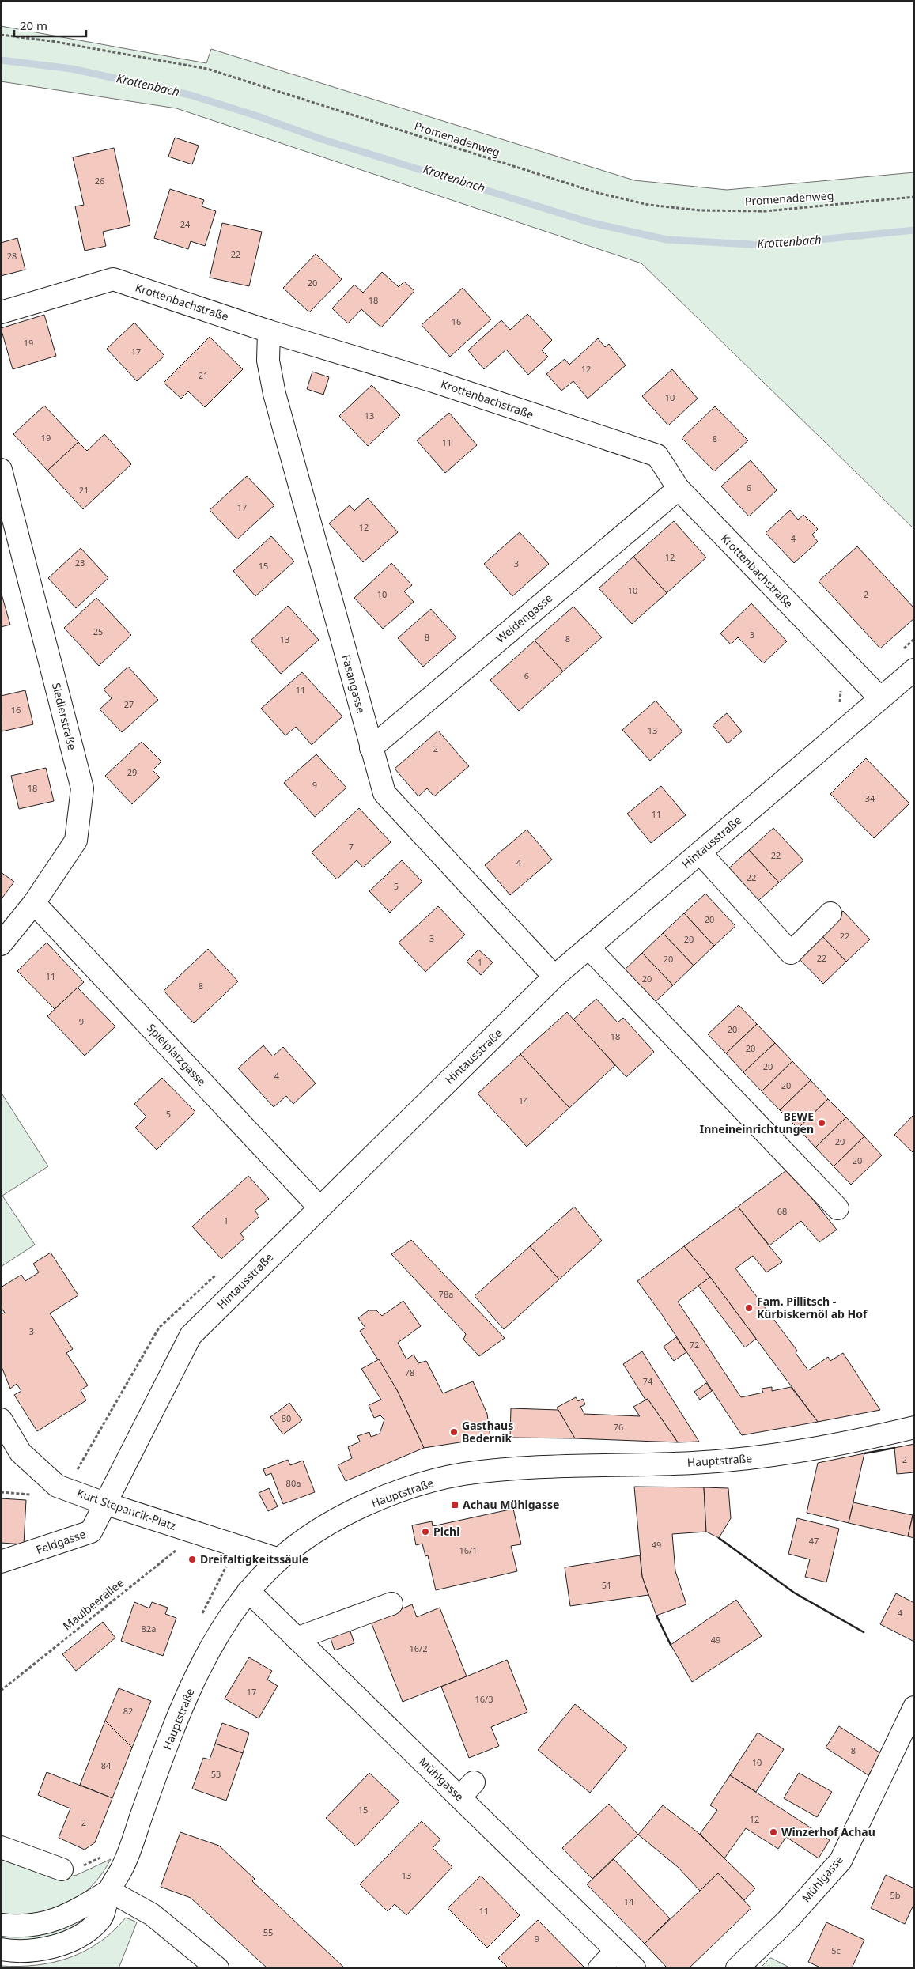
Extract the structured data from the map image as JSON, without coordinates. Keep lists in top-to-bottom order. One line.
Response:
{"streets":{"street":["Krottenbachstraße","Weidengasse","Fasangasse","Siedlerstraße","Hintausstraße","Spielplatzgasse","Hauptstraße","Kurt Stepancik-Platz","Feldgasse","Mühlgasse"],"path":["Promenadenweg","Maulbeerallee"]},"crossings":[["Krottenbachstraße","Weidengasse"],["Krottenbachstraße","Fasangasse"],["Krottenbachstraße","Hintausstraße"],["Weidengasse","Fasangasse"],["Fasangasse","Hintausstraße"],["Siedlerstraße","Spielplatzgasse"],["Hintausstraße","Spielplatzgasse"],["Hintausstraße","Kurt Stepancik-Platz"],["Hintausstraße","Feldgasse"],["Hauptstraße","Kurt Stepancik-Platz"],["Hauptstraße","Mühlgasse"],["Kurt Stepancik-Platz","Feldgasse"],["Kurt Stepancik-Platz","Maulbeerallee"]],"water":["Krottenbach"],"places":{"other":["BEWE Inneineinrichtungen","Fam. Pillitsch - Kürbiskernöl ab Hof","Gasthaus Bedernik","Pichl","Dreifaltigkeitssäule","Winzerhof Achau"],"transit":["Achau Mühlgasse"]},"house_numbers":["26","24","22","28","20","18","16","19","17","12","21","10","13","19","8","11","6","21","17","12","4","12","23","3","15","10","10","2","25","3","8","8","13","6","11","27","16","13","2","29","9","18","34","11","7","22","4","22","5","20","22","3","20","22","20","1","11","20","8","9","20","18","20","20","4","20","14","5","20","20","68","1","78a","3","72","78","74","80","76","2","80a","47","49","16/1","51","4","82a","49","16/2","17","16/3","82","8","10","84","53","15","12","2","13","5b","14","11","55","9","5c"],"scale_bar":"20 m"}
